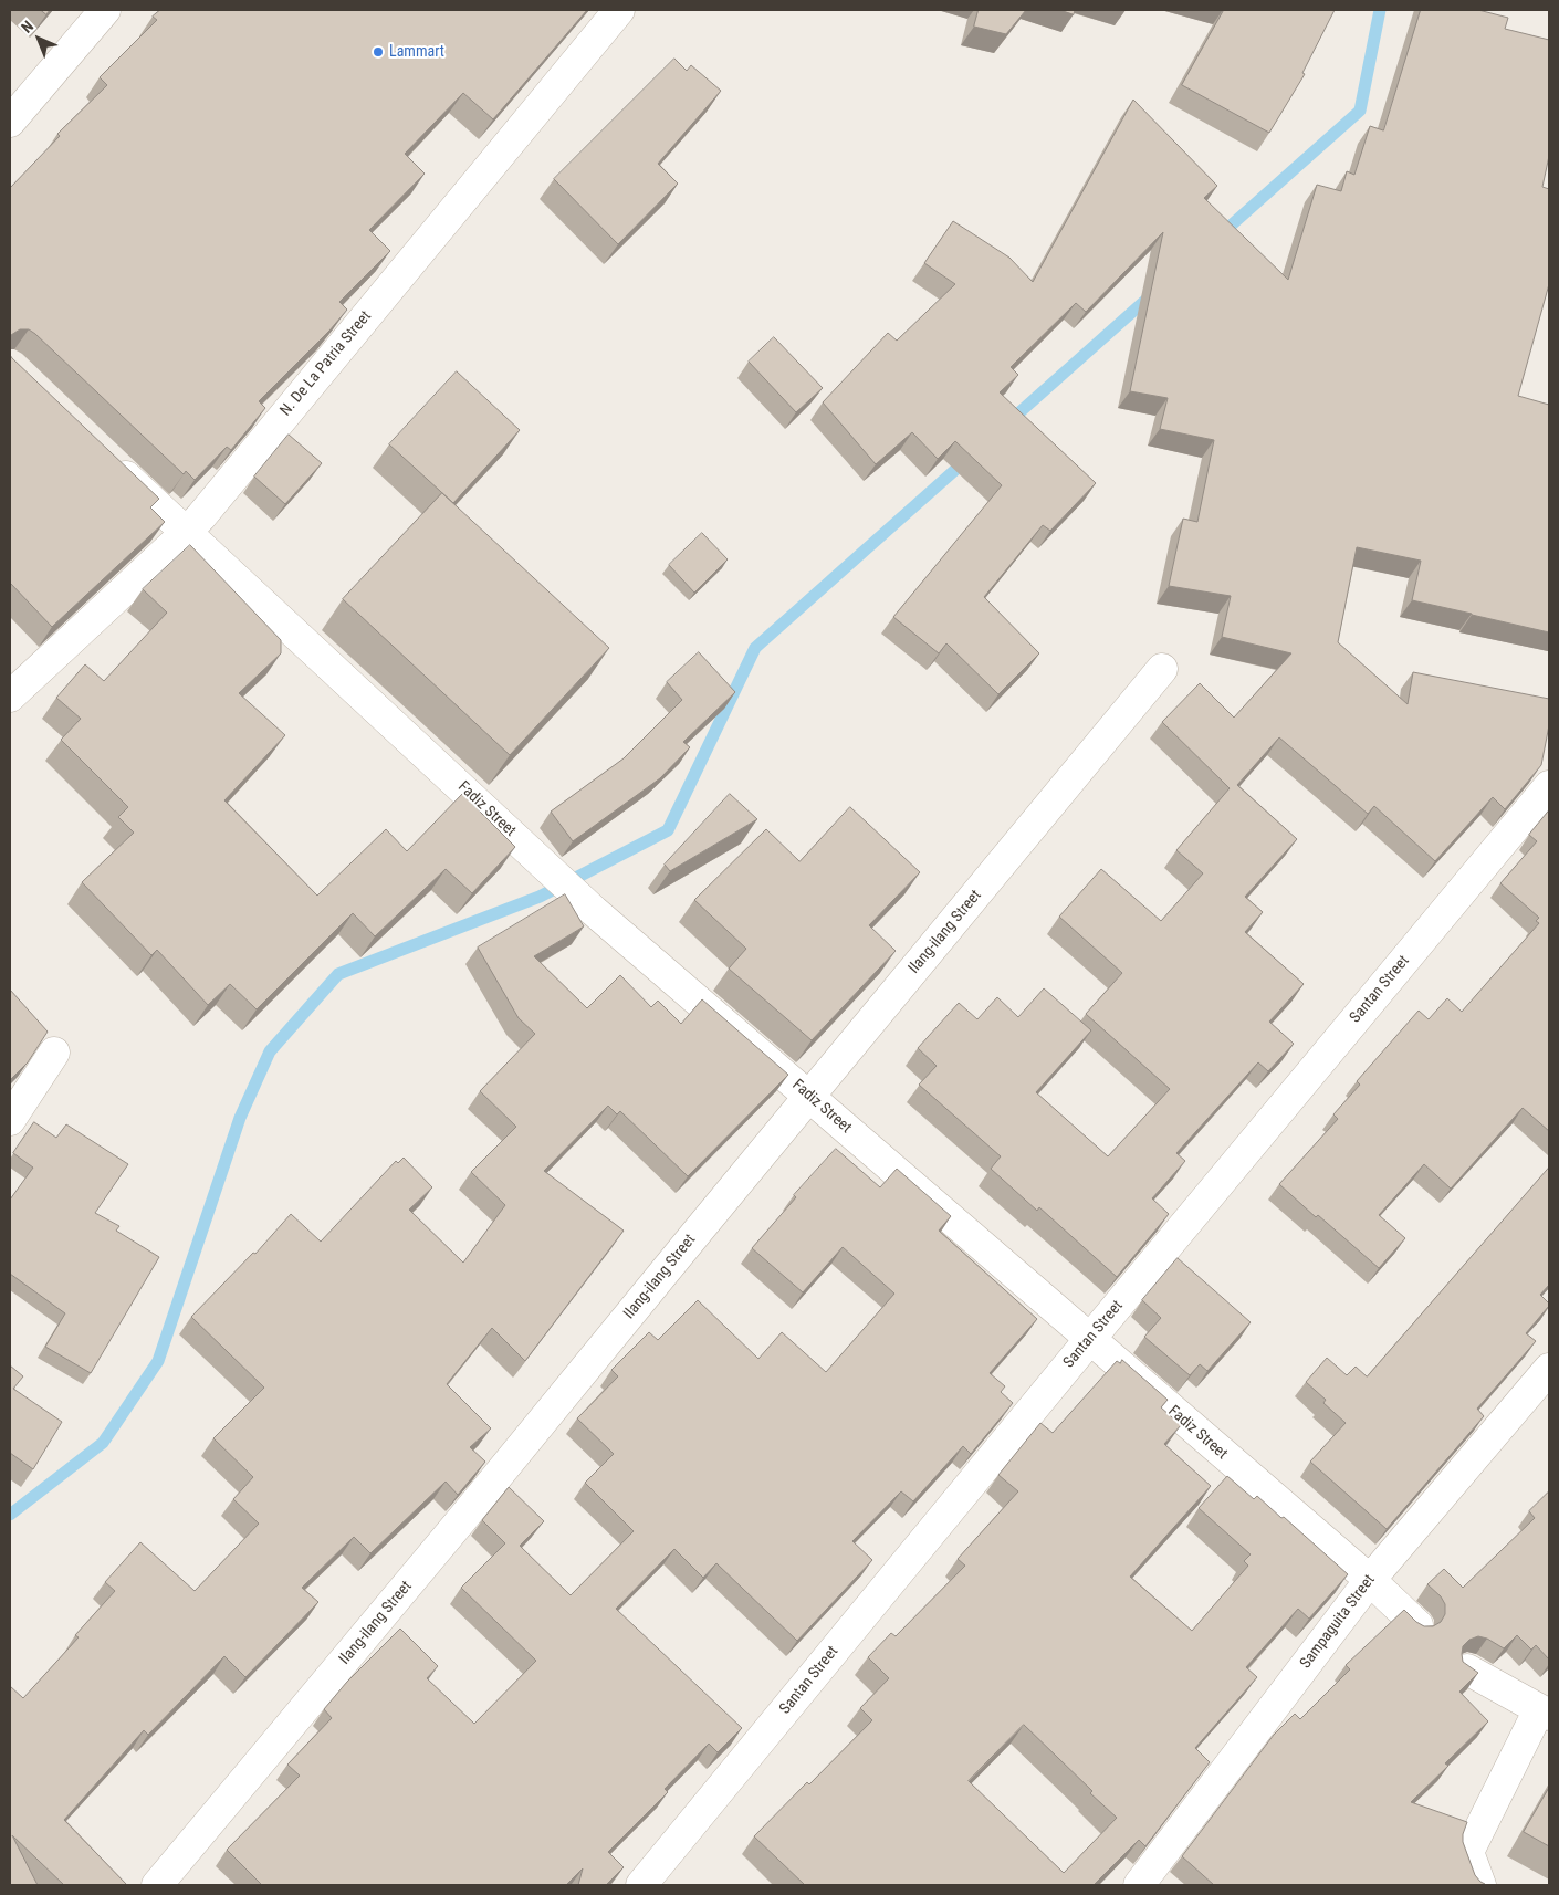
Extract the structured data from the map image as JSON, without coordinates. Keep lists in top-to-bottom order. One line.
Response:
{"streets":{"street":["N. De La Patria Street","Fadiz Street","Ilang-ilang Street","Santan Street","Sampaguita Street"]},"crossings":[["N. De La Patria Street","Fadiz Street"],["Fadiz Street","Ilang-ilang Street"],["Fadiz Street","Santan Street"],["Fadiz Street","Sampaguita Street"]],"places":["Lammart"],"north":"top left"}
